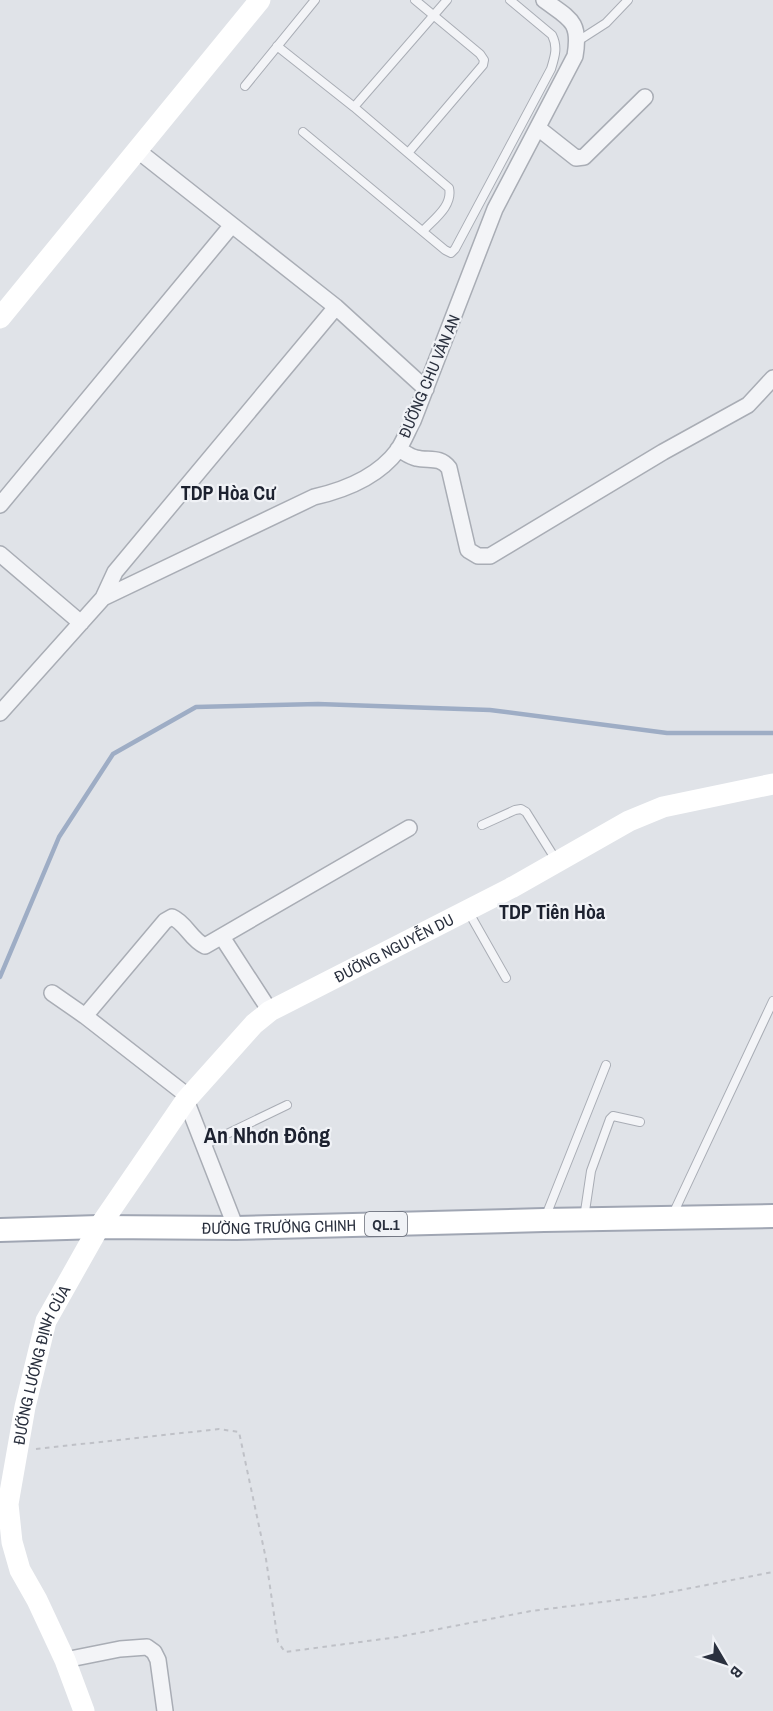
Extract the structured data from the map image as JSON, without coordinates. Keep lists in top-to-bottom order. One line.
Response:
{"streets":{"main road":["QL.1","ĐƯỜNG TRƯỜNG CHINH"],"street":["ĐƯỜNG CHU VĂN AN","ĐƯỜNG NGUYỄN DU","ĐƯỚNG LƯƠNG ĐỊNH CỦA"]},"crossings":[["ĐƯỜNG NGUYỄN DU","ĐƯỜNG TRƯỜNG CHINH"],["ĐƯỜNG NGUYỄN DU","ĐƯỚNG LƯƠNG ĐỊNH CỦA"],["ĐƯỜNG TRƯỜNG CHINH","ĐƯỚNG LƯƠNG ĐỊNH CỦA"]],"districts":["TDP Hòa Cư","TDP Tiên Hòa","An Nhơn Đông"],"north":"bottom right"}
